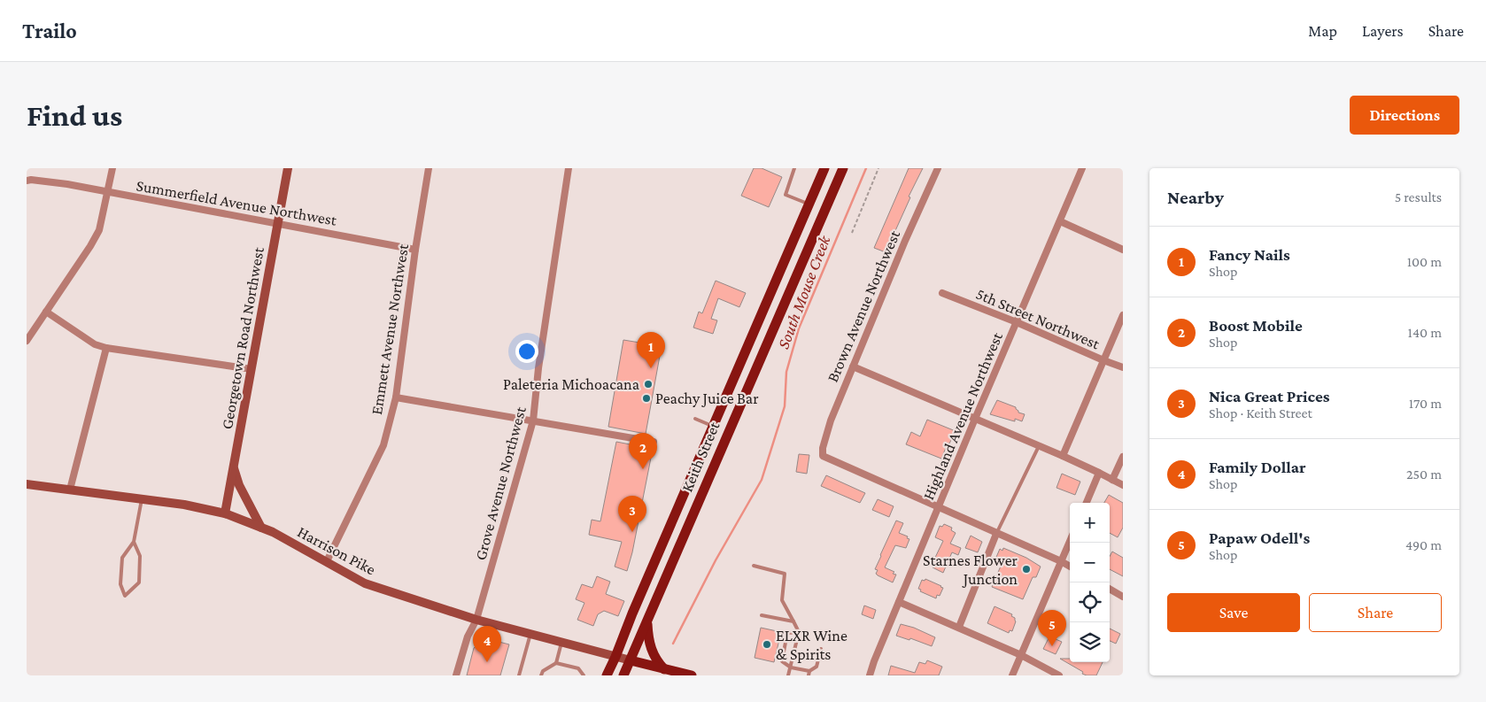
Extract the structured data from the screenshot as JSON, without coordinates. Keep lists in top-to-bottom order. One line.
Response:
{"streets":{"main road":["Georgetown Road Northwest","Keith Street","Harrison Pike"],"street":["Summerfield Avenue Northwest","Brown Avenue Northwest","5th Street Northwest","Emmett Avenue Northwest","Highland Avenue Northwest","Grove Avenue Northwest"]},"crossings":[["Summerfield Avenue Northwest","Emmett Avenue Northwest"],["Summerfield Avenue Northwest","Georgetown Road Northwest"],["Brown Avenue Northwest","Highland Avenue Northwest"],["5th Street Northwest","Highland Avenue Northwest"],["Emmett Avenue Northwest","Harrison Pike"],["Georgetown Road Northwest","Harrison Pike"],["Keith Street","Harrison Pike"],["Grove Avenue Northwest","Harrison Pike"]],"water":["South Mouse Creek"],"places":["Paleteria Michoacana","Peachy Juice Bar","Starnes Flower Junction","ELXR Wine & Spirits"],"page":{"header":"Trailo","nav":["Map","Layers","Share"],"buttons":["Directions",["Save","Share"]],"title":"Find us","heading":["Nearby","5 results"],"list":[{"mark":"1","name":"Fancy Nails","note":"Shop","value":"100 m"},{"mark":"2","name":"Boost Mobile","note":"Shop","value":"140 m"},{"mark":"3","name":"Nica Great Prices","note":"Shop · Keith Street","value":"170 m"},{"mark":"4","name":"Family Dollar","note":"Shop","value":"250 m"},{"mark":"5","name":"Papaw Odell's","note":"Shop","value":"490 m"}],"pins":["1","2","3","5","4"],"map_buttons":["+","−"]}}
